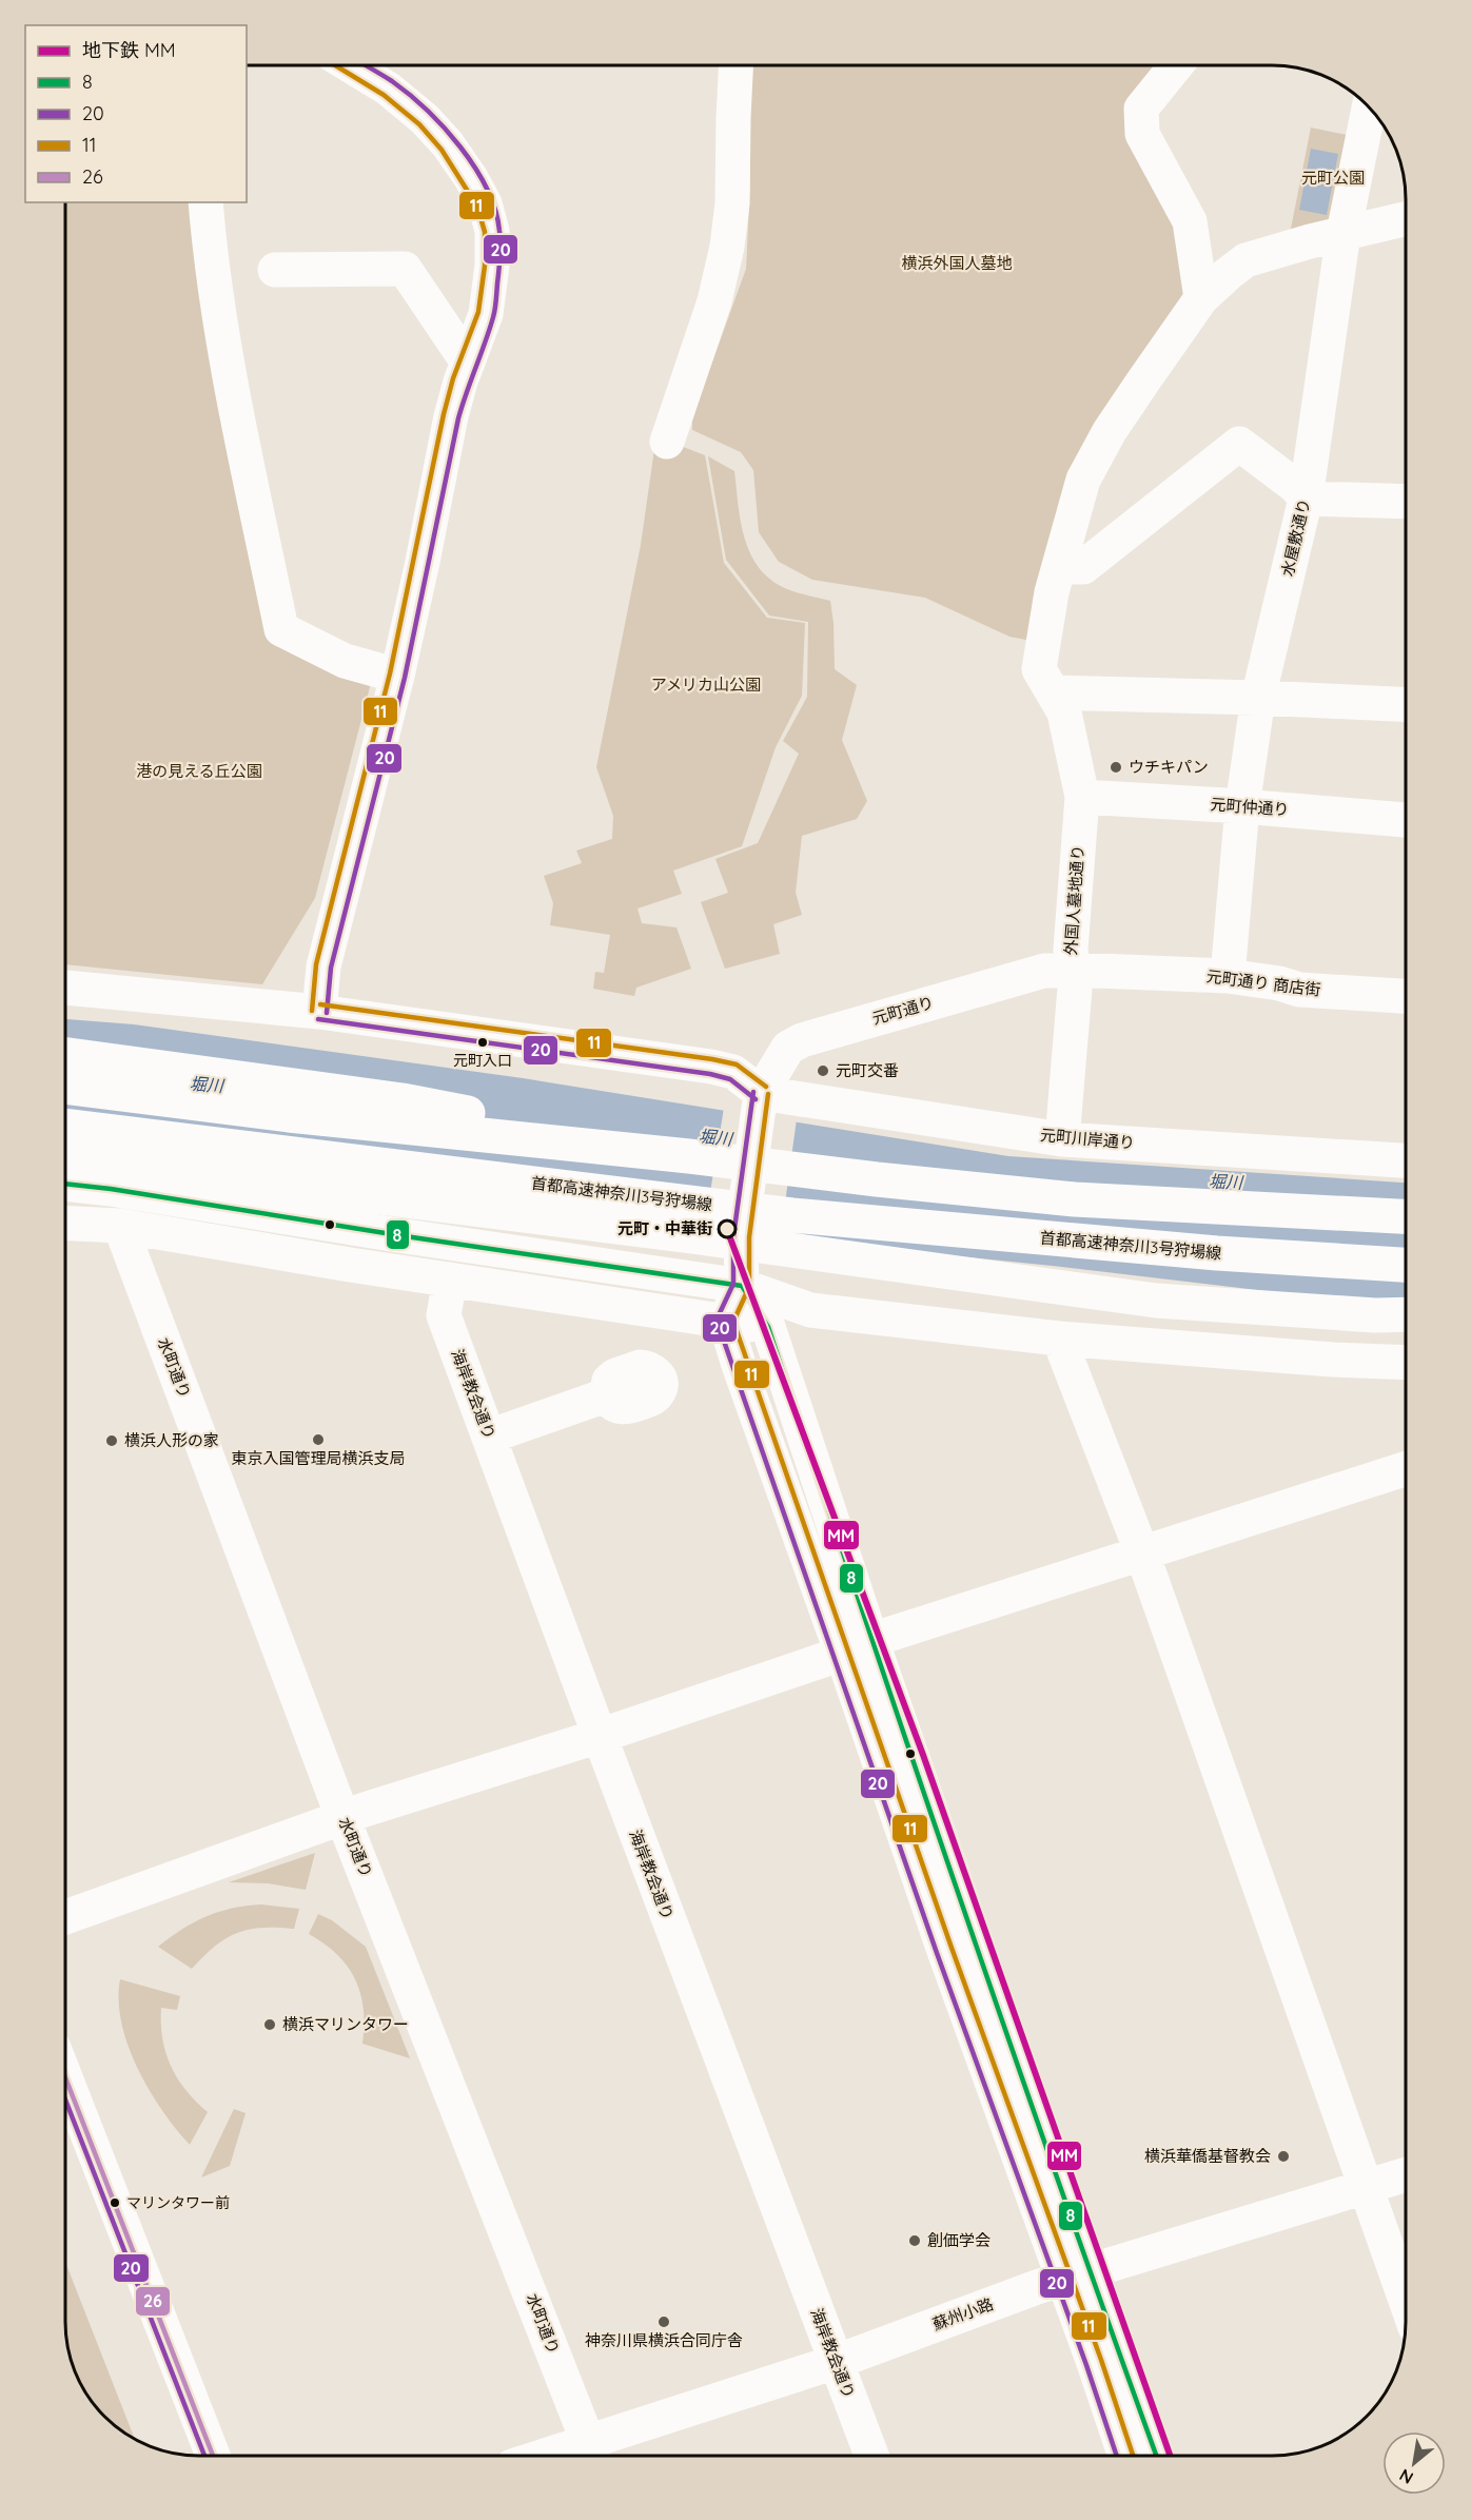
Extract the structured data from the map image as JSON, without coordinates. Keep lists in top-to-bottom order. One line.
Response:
{"streets":{"main road":["水屋敷通り","元町仲通り","外国人墓地通り","元町通り 商店街","元町通り","元町川岸通り","首都高速神奈川3号狩場線","水町通り","海岸教会通り","蘇州小路"]},"crossings":[["水屋敷通り","元町仲通り"],["水屋敷通り","元町通り 商店街"],["元町仲通り","外国人墓地通り"],["外国人墓地通り","元町通り 商店街"],["外国人墓地通り","元町通り"],["外国人墓地通り","元町川岸通り"],["元町通り 商店街","元町通り"],["元町通り","元町川岸通り"],["水町通り","蘇州小路"],["海岸教会通り","蘇州小路"]],"water":["堀川"],"parks":["元町公園","横浜外国人墓地","アメリカ山公園","港の見える丘公園"],"places":["ウチキパン","元町入口","元町交番","元町・中華街","東京入国管理局横浜支局","横浜人形の家","横浜マリンタワー","横浜華僑基督教会","マリンタワー前","創価学会","神奈川県横浜合同庁舎"],"lines":["transit line 20","transit line 11","transit line 8","metro line MM","transit line 26"],"legend":["地下鉄 MM","8","20","11","26"],"north":"bottom left"}
